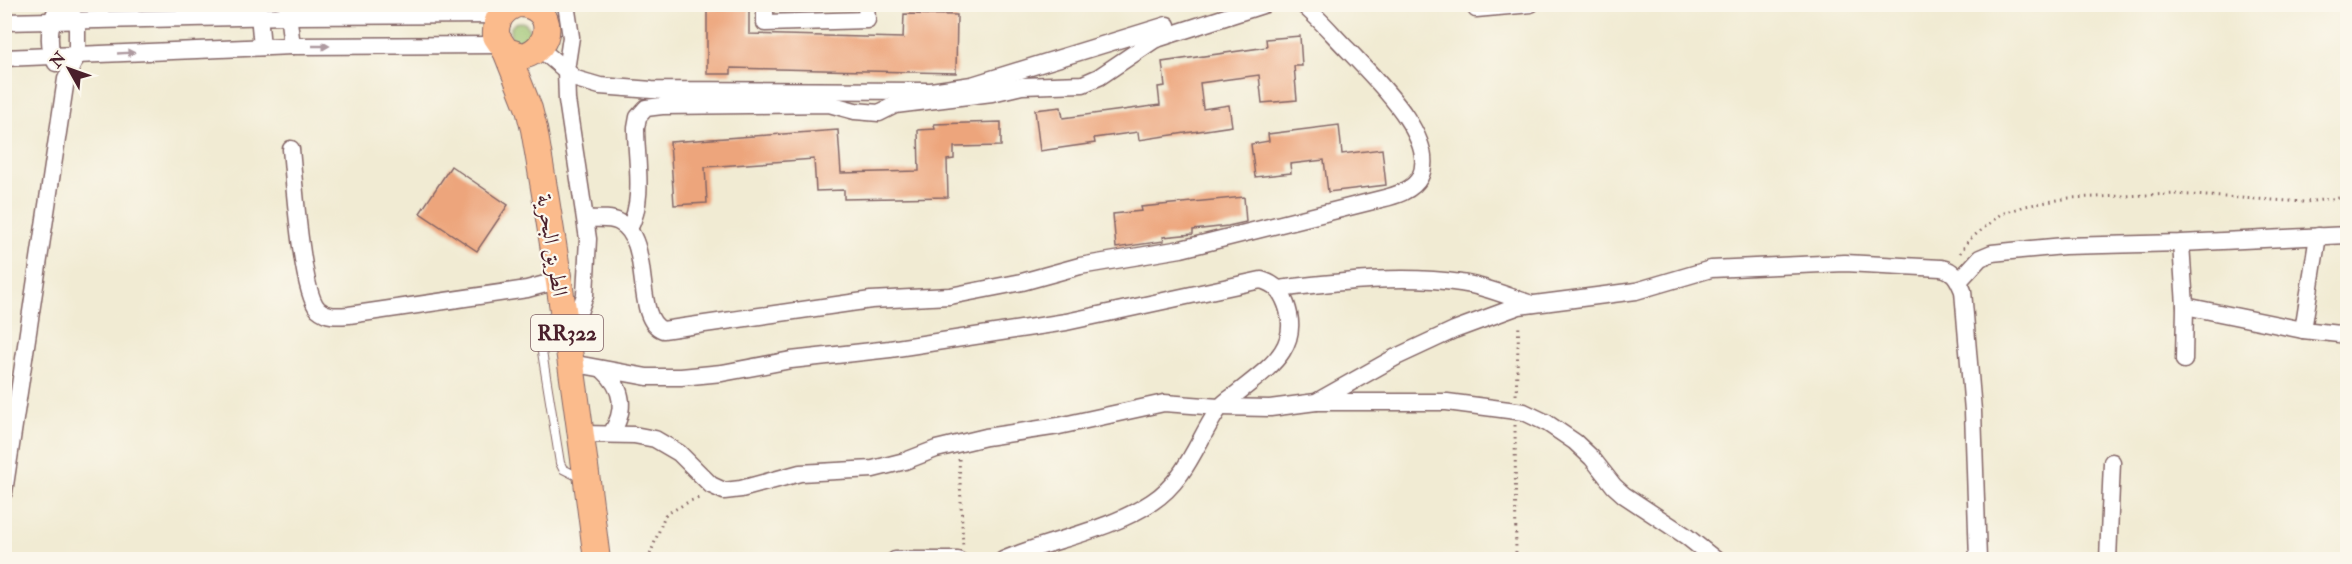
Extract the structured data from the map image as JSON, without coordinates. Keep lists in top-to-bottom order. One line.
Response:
{"streets":{"main road":["الطريق البحرية","RR322"]},"crossings":[["الطريق البحرية","RR322"]],"north":"top left"}
